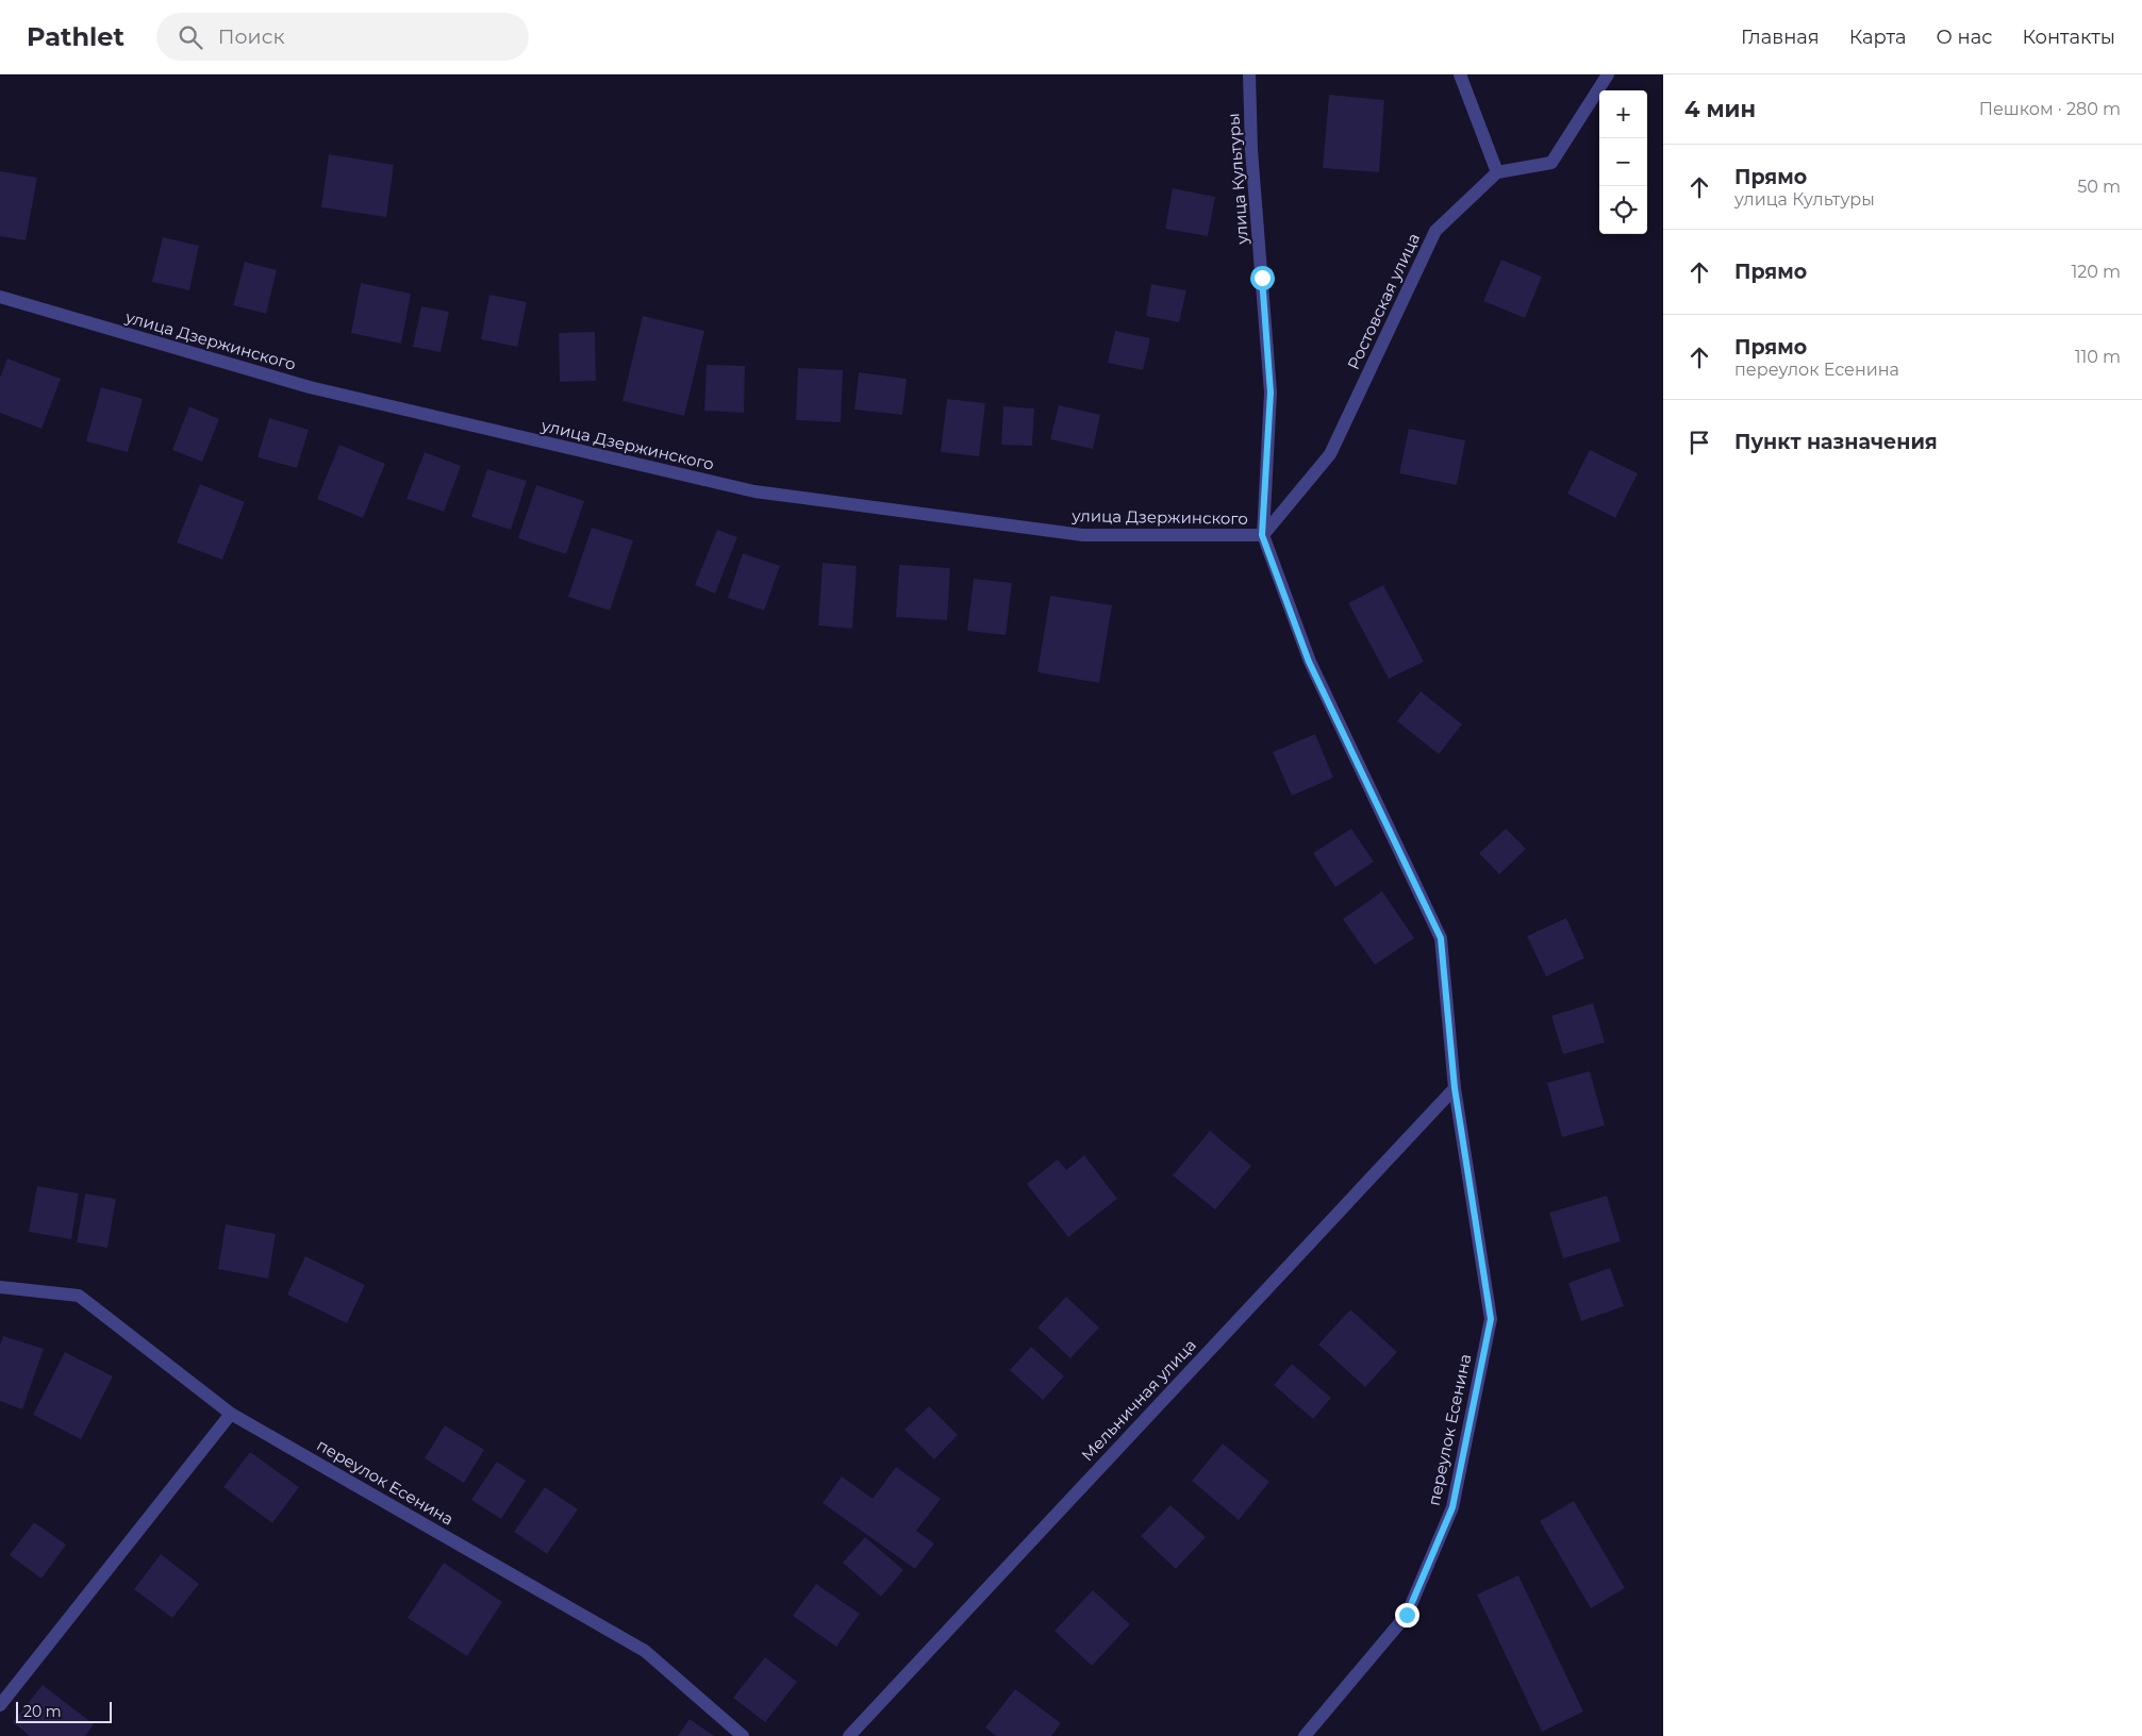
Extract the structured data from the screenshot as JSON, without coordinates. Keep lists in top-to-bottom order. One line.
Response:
{"streets":{"street":["улица Культуры","Ростовская улица","улица Дзержинского","Мельничная улица","переулок Есенина"]},"crossings":[["улица Культуры","Ростовская улица"],["улица Культуры","улица Дзержинского"],["улица Культуры","переулок Есенина"],["Ростовская улица","улица Дзержинского"],["Ростовская улица","переулок Есенина"],["улица Дзержинского","переулок Есенина"],["Мельничная улица","переулок Есенина"]],"scale_bar":"20 m","page":{"header":"Pathlet","search":"Поиск","nav":["Главная","Карта","О нас","Контакты"],"heading":["4 мин","Пешком · 280 m"],"map_buttons":["+","−"],"list":[["Прямо","улица Культуры","50 m"],["Прямо","120 m"],["Прямо","переулок Есенина","110 m"],"Пункт назначения"],"scale":"20 m"}}
